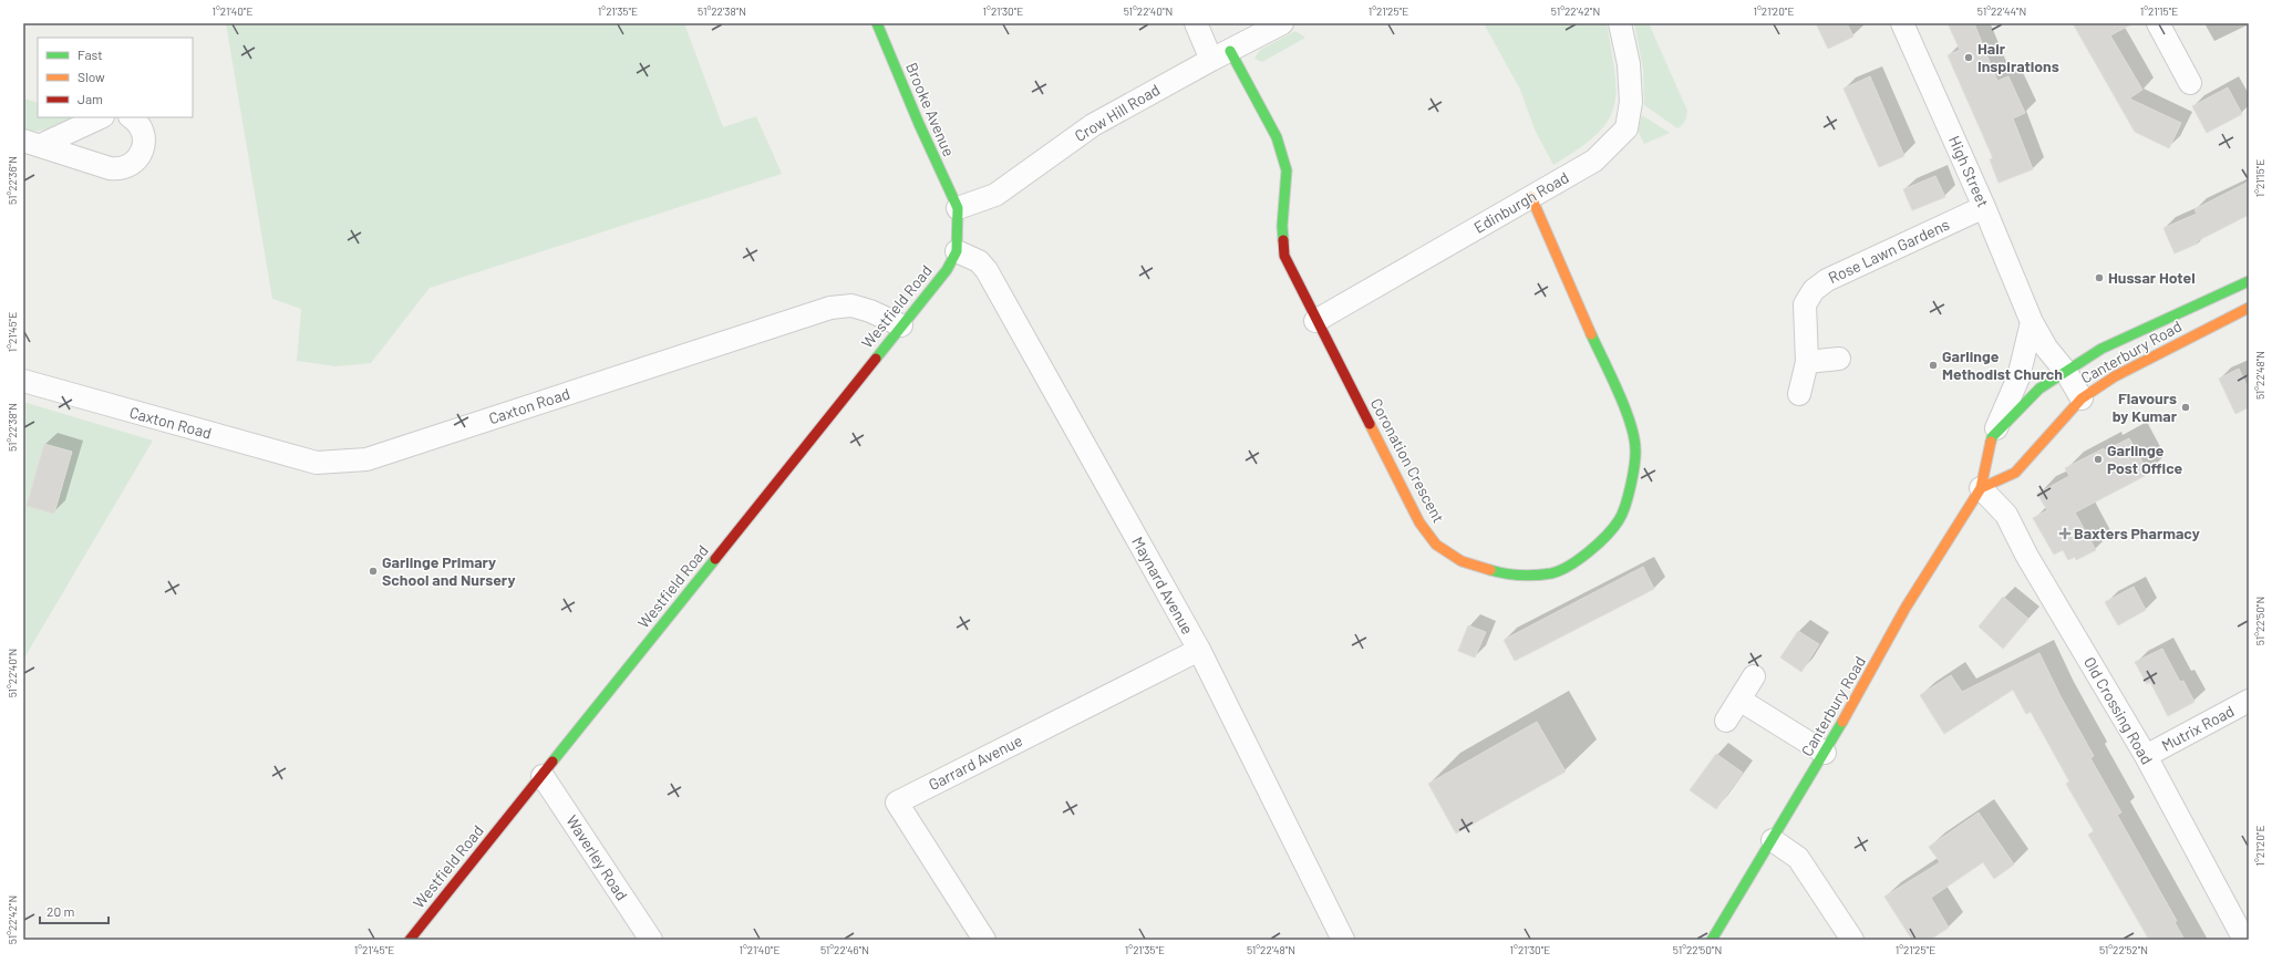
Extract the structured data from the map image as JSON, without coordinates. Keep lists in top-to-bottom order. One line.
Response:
{"streets":{"main road":["Brooke Avenue","Westfield Road","Canterbury Road","Coronation Crescent"],"street":["Crow Hill Road","High Street","Edinburgh Road","Rose Lawn Gardens","Caxton Road","Maynard Avenue","Old Crossing Road","Mutrix Road","Garrard Avenue","Waverley Road"]},"crossings":[["Brooke Avenue","Crow Hill Road"],["Crow Hill Road","Coronation Crescent"],["High Street","Rose Lawn Gardens"],["High Street","Canterbury Road"],["Edinburgh Road","Coronation Crescent"],["Westfield Road","Caxton Road"],["Westfield Road","Maynard Avenue"],["Westfield Road","Waverley Road"],["Canterbury Road","Old Crossing Road"],["Maynard Avenue","Garrard Avenue"],["Old Crossing Road","Mutrix Road"]],"places":{"other":["Hair Inspirations","Hussar Hotel","Garlinge Methodist Church","Flavours by Kumar","Garlinge Post Office","Garlinge Primary School and Nursery"],"health":["Baxters Pharmacy"]},"legend":["Fast","Slow","Jam"],"scale_bar":"20 m","coordinates":["1°21'40\"E","1°21'35\"E","51°22'38\"N","1°21'30\"E","51°22'40\"N","1°21'25\"E","51°22'42\"N","1°21'20\"E","51°22'44\"N","1°21'15\"E","51°22'36\"N","1°21'45\"E","51°22'48\"N","51°22'50\"N","51°22'46\"N","51°22'52\"N"]}
